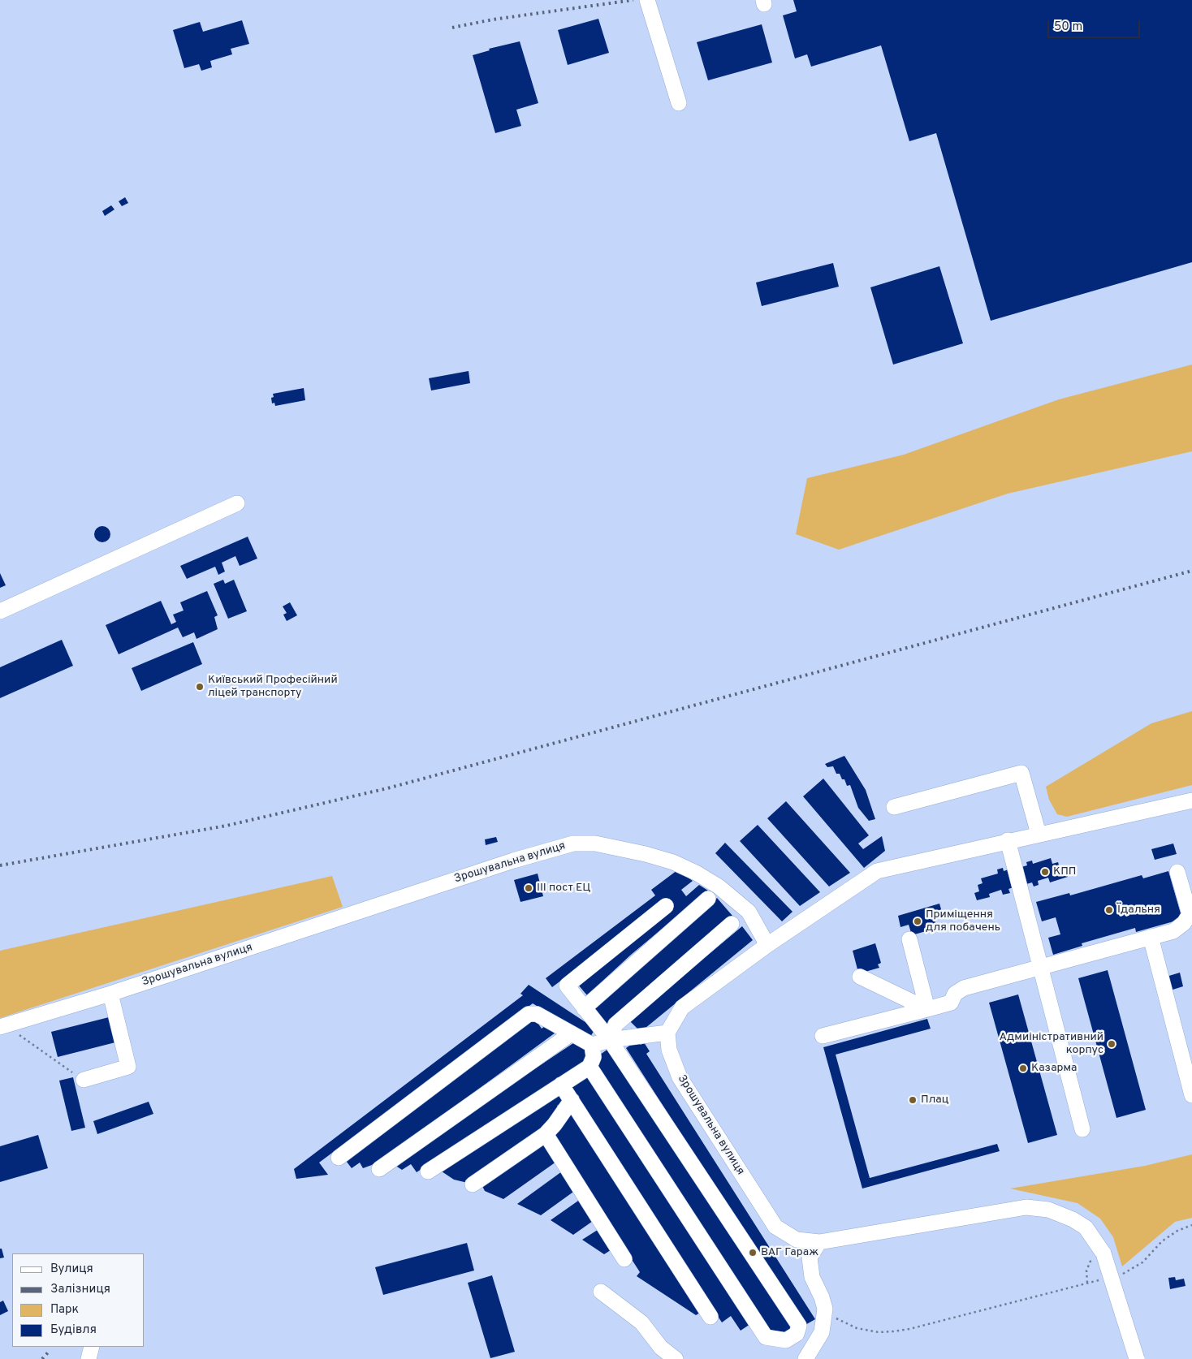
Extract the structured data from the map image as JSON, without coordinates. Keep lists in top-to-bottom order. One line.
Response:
{"streets":{"street":["Зрошувальна вулиця"]},"places":["Київський Професійний ліцей транспорту","КПП","III пост ЕЦ","Їдальня","Приміщення для побачень","Адмиіністративний корпус","Казарма","Плац","ВАГ Гараж"],"legend":["Вулиця","Залізниця","Парк","Будівля"],"scale_bar":"50 m"}
